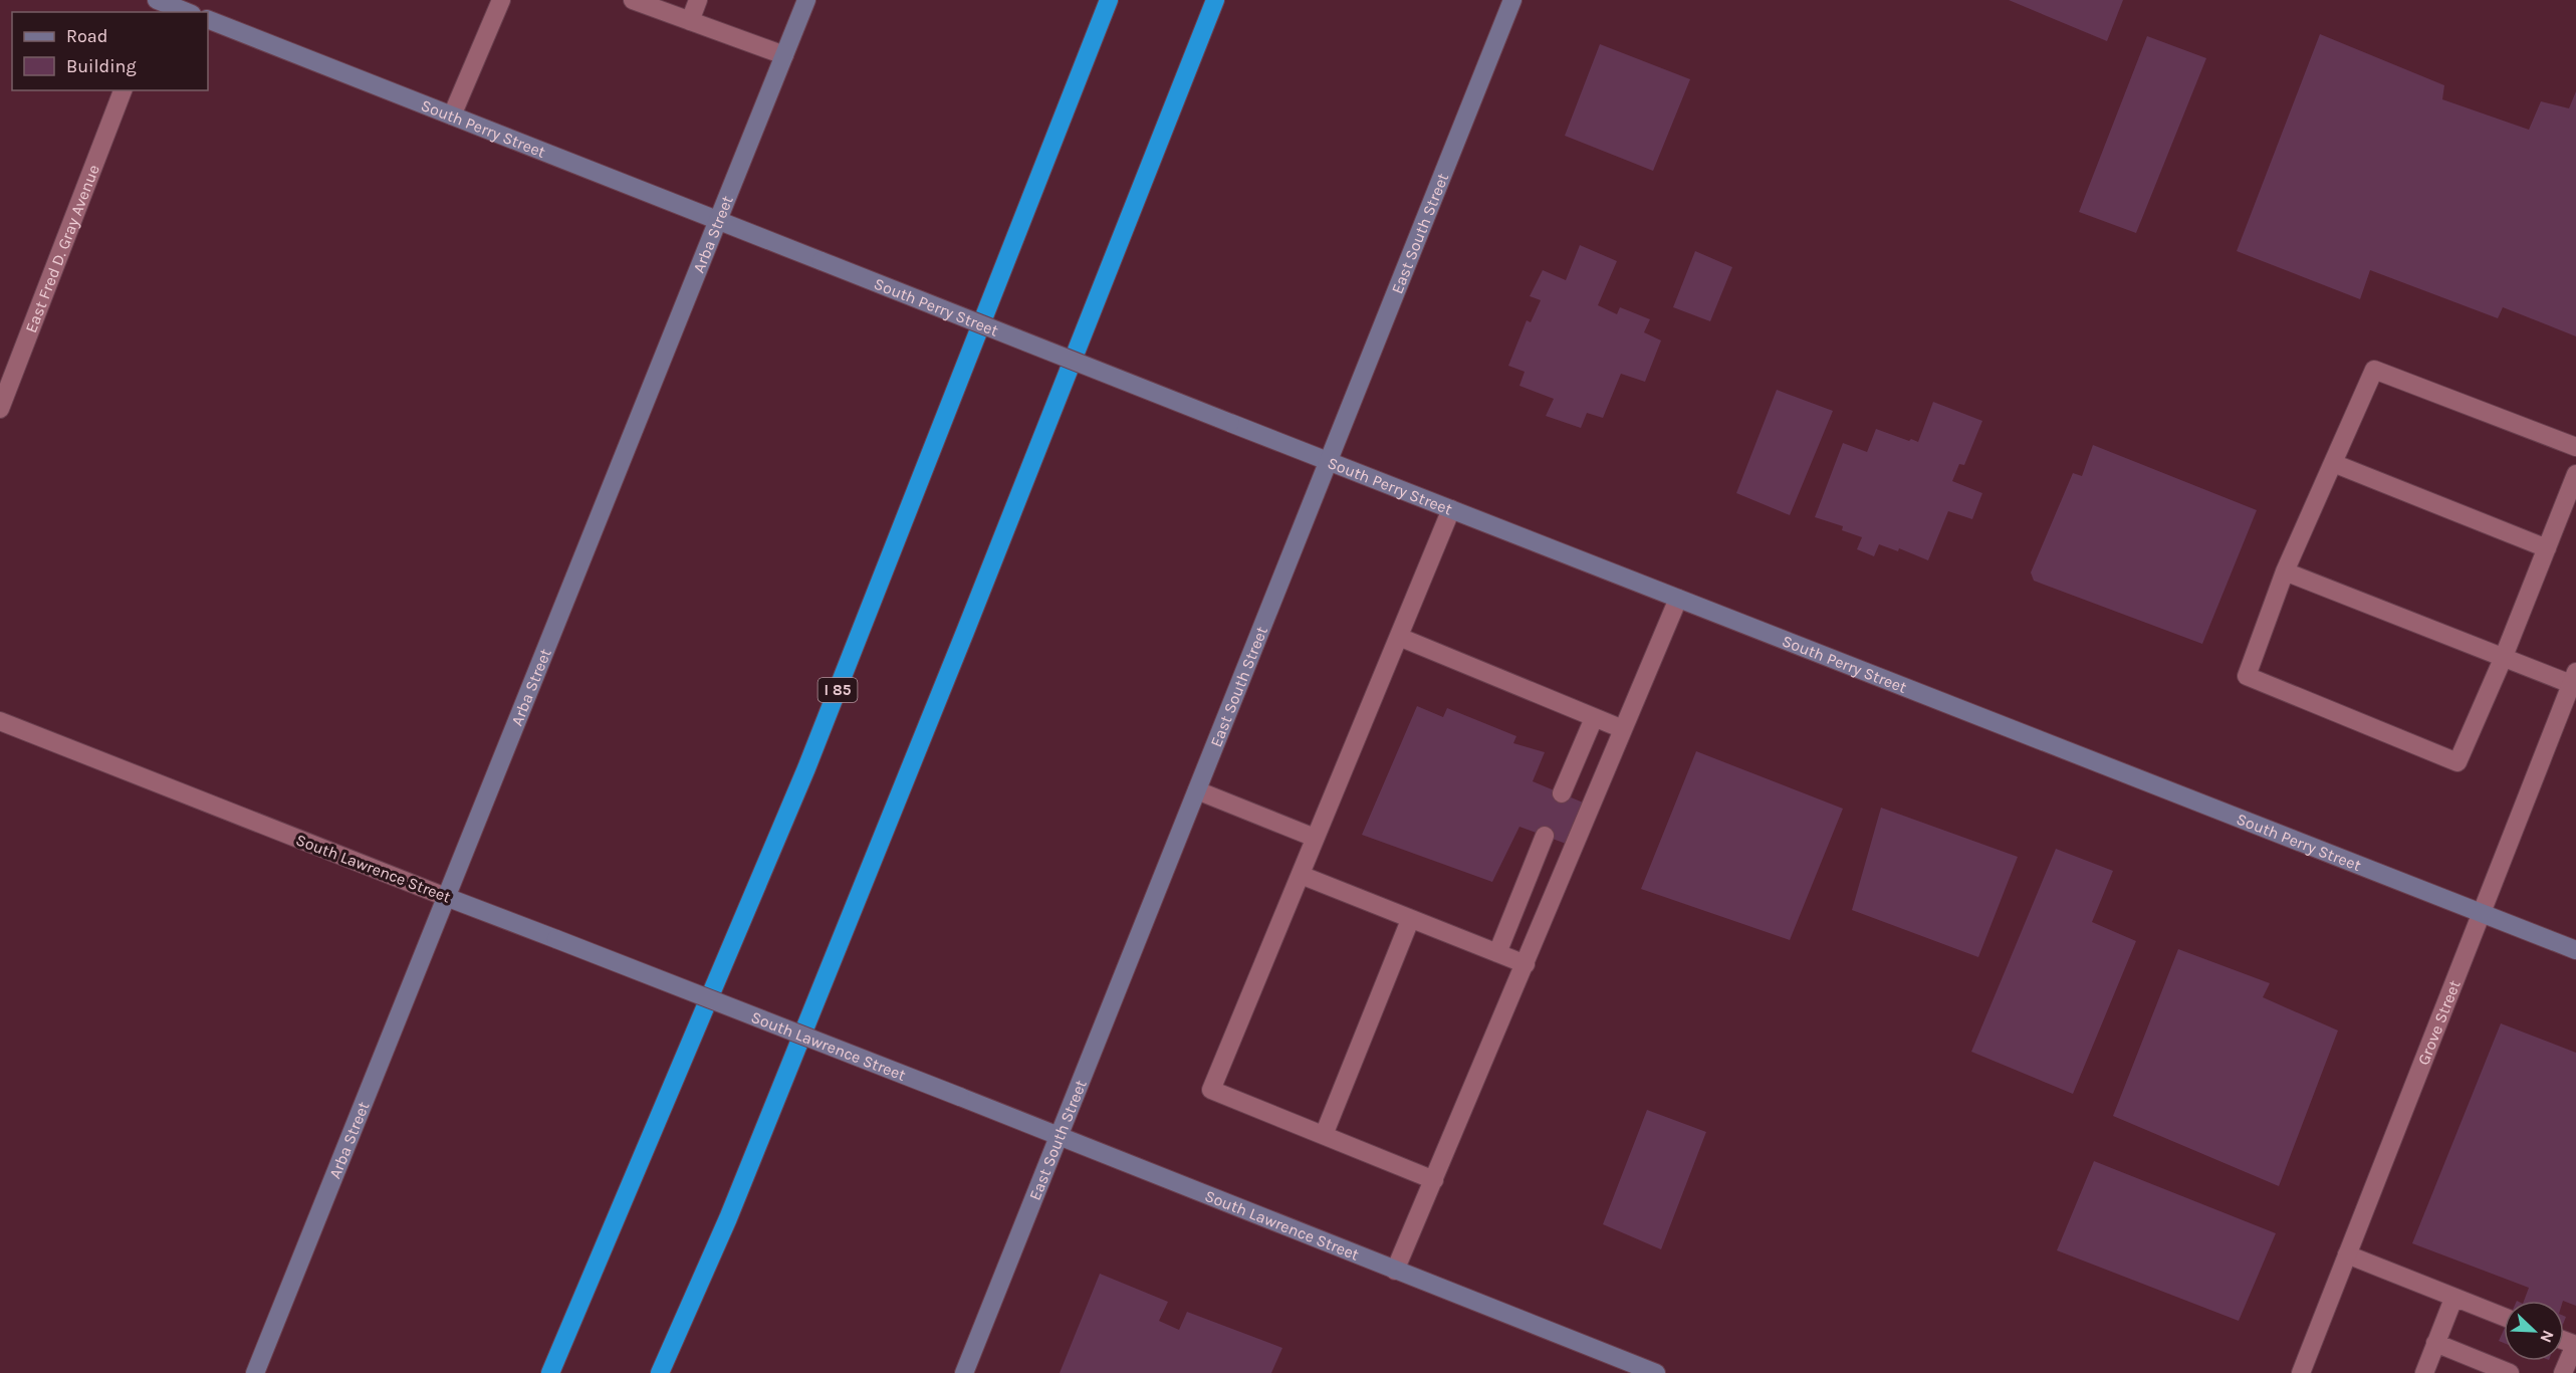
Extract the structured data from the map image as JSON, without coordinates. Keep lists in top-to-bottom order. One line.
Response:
{"streets":{"highway":["I 85"],"main road":["South Perry Street","Arba Street","East South Street","South Lawrence Street"],"street":["East Fred D. Gray Avenue","Grove Street"]},"crossings":[["South Perry Street","Arba Street"],["South Perry Street","East South Street"],["South Perry Street","Grove Street"],["Arba Street","South Lawrence Street"],["East South Street","South Lawrence Street"]],"legend":["Road","Building"],"north":"bottom right"}
